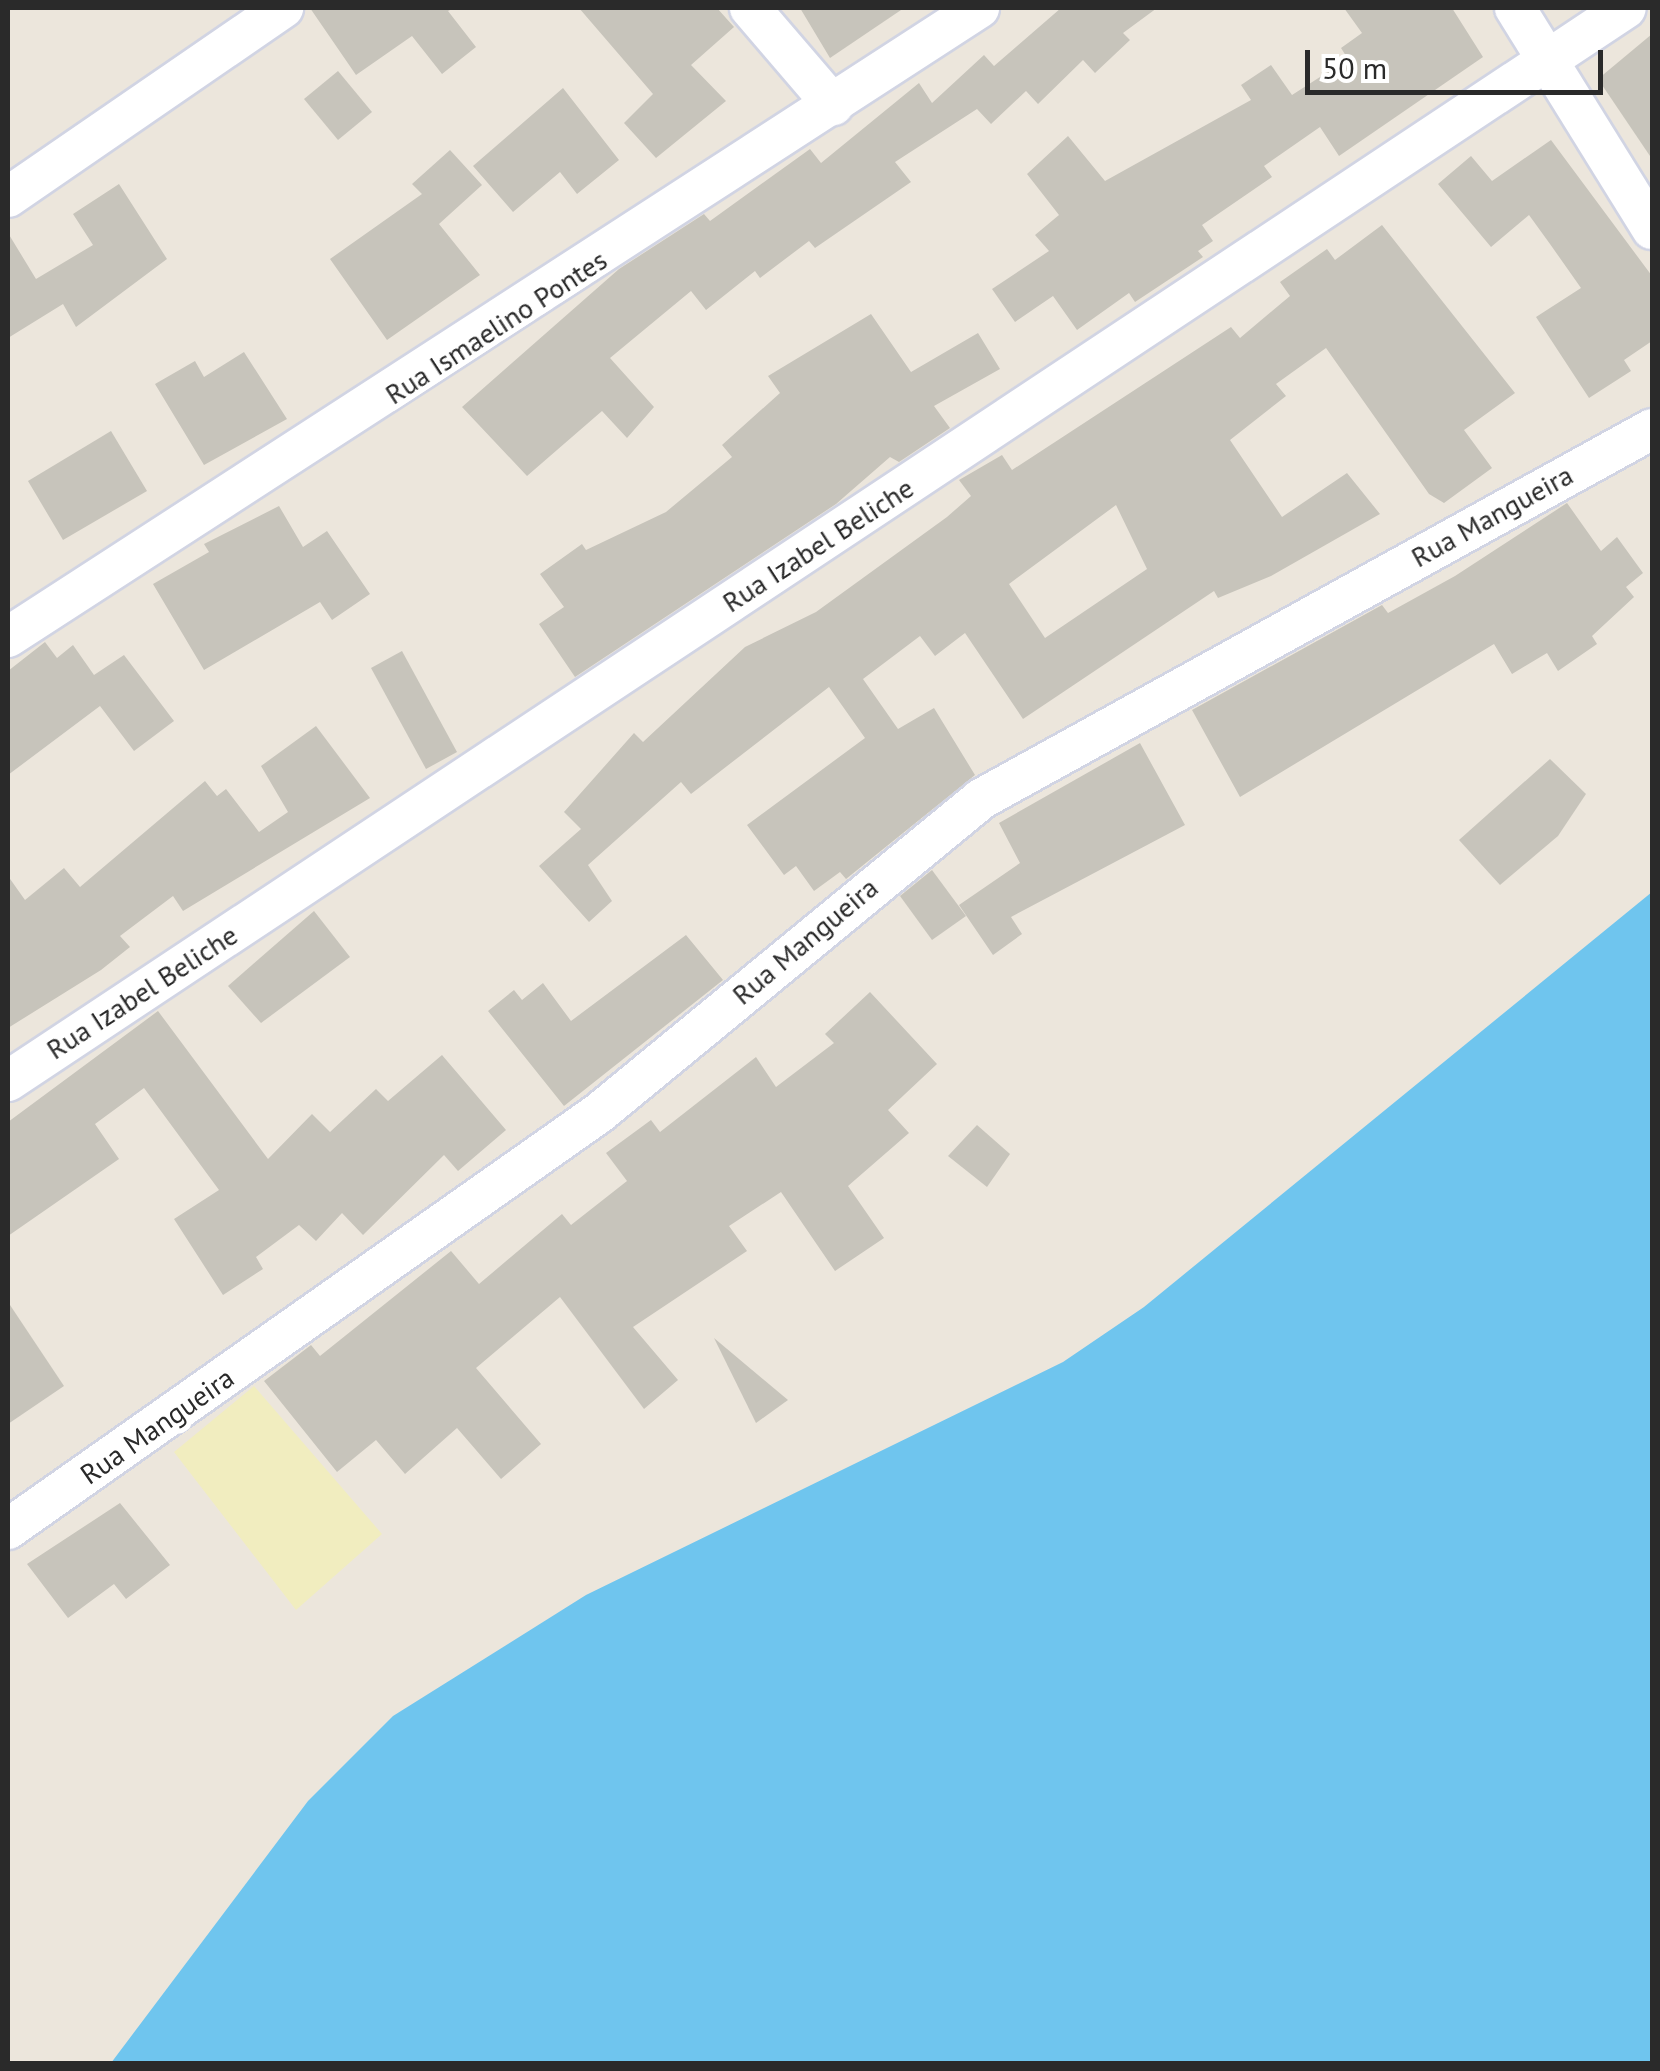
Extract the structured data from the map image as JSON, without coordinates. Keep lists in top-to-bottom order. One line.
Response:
{"streets":{"street":["Rua Ismaelino Pontes","Rua Mangueira","Rua Izabel Beliche"]},"scale_bar":"50 m"}
